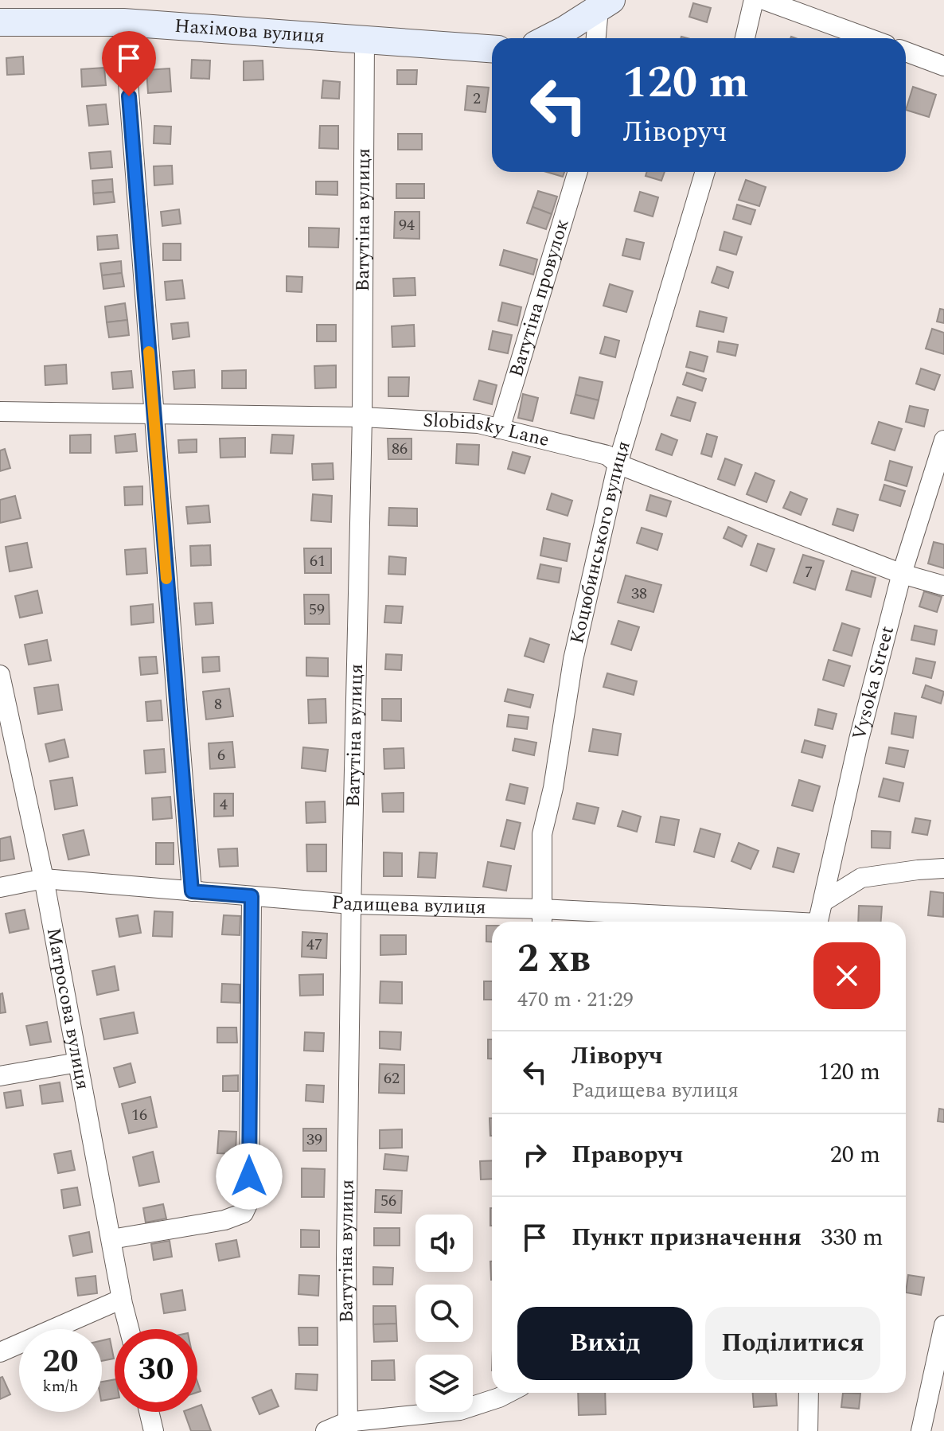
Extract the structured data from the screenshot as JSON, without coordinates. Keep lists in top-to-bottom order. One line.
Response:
{"streets":{"street":["Нахімова вулиця","Ватутіна вулиця","Ватутіна провулок","Slobidsky Lane","Коцюбинського вулиця","Vysoka Street","Радищева вулиця","Матросова вулиця"]},"crossings":[["Нахімова вулиця","Ватутіна вулиця"],["Ватутіна вулиця","Slobidsky Lane"],["Ватутіна вулиця","Радищева вулиця"],["Ватутіна провулок","Slobidsky Lane"],["Slobidsky Lane","Коцюбинського вулиця"],["Slobidsky Lane","Vysoka Street"],["Коцюбинського вулиця","Радищева вулиця"],["Радищева вулиця","Матросова вулиця"]],"house_numbers":["2","94","86","61","7","38","59","8","6","4","47","62","16","39","56"],"page":{"turn":["120 m","Ліворуч"],"heading":["2 хв","470 m · 21:29"],"list":[{"name":"Ліворуч","note":"Радищева вулиця","value":"120 m"},{"name":"Праворуч","value":"20 m"},{"name":"Пункт призначення","value":"330 m"}],"buttons":["Вихід","Поділитися"],"speed":"20 km/h","limit":"30"}}
